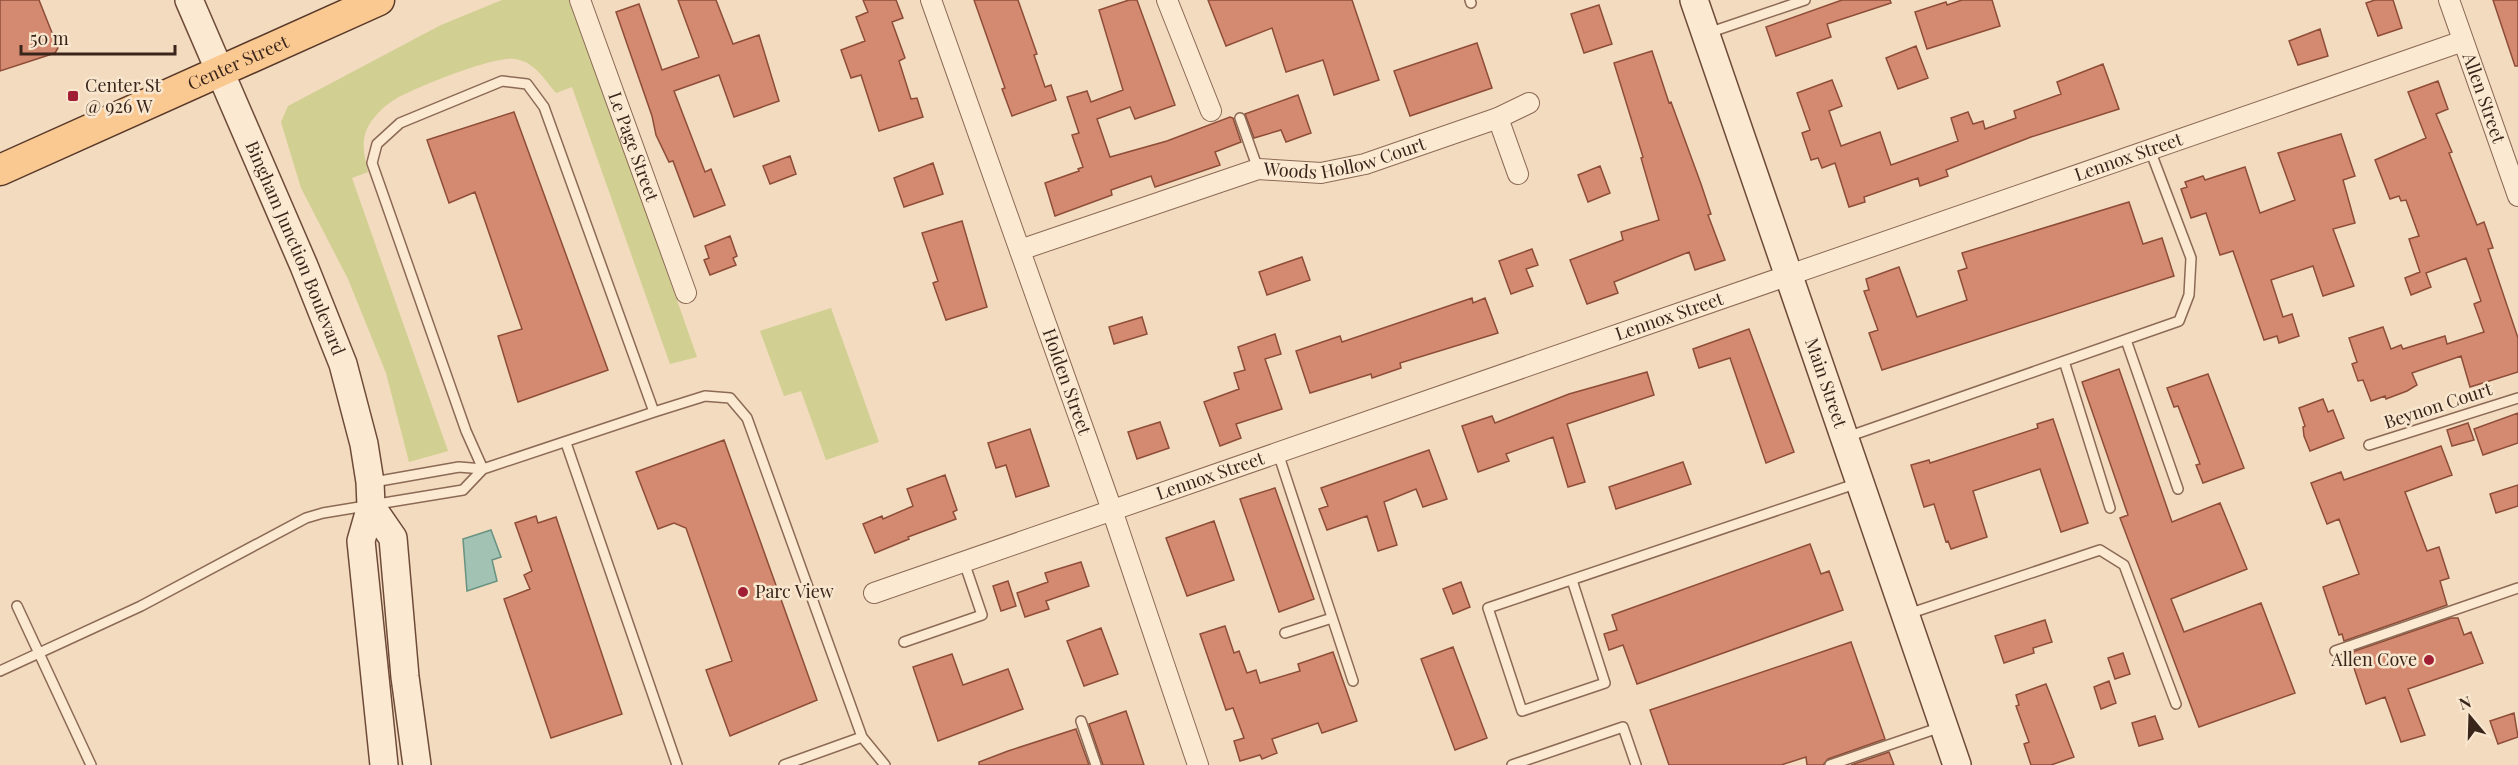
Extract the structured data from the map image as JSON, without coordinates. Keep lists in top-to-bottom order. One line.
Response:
{"streets":{"main road":["Center Street","Bingham Junction Boulevard","Main Street"],"street":["Allen Street","Le Page Street","Woods Hollow Court","Lennox Street","Holden Street"],"lane":["Beynon Court"]},"crossings":[["Center Street","Bingham Junction Boulevard"],["Allen Street","Lennox Street"],["Woods Hollow Court","Holden Street"],["Lennox Street","Holden Street"],["Lennox Street","Main Street"]],"places":{"transit":["Center St @ 926 W"],"other":["Parc View","Allen Cove"]},"scale_bar":"50 m","north":"top"}
